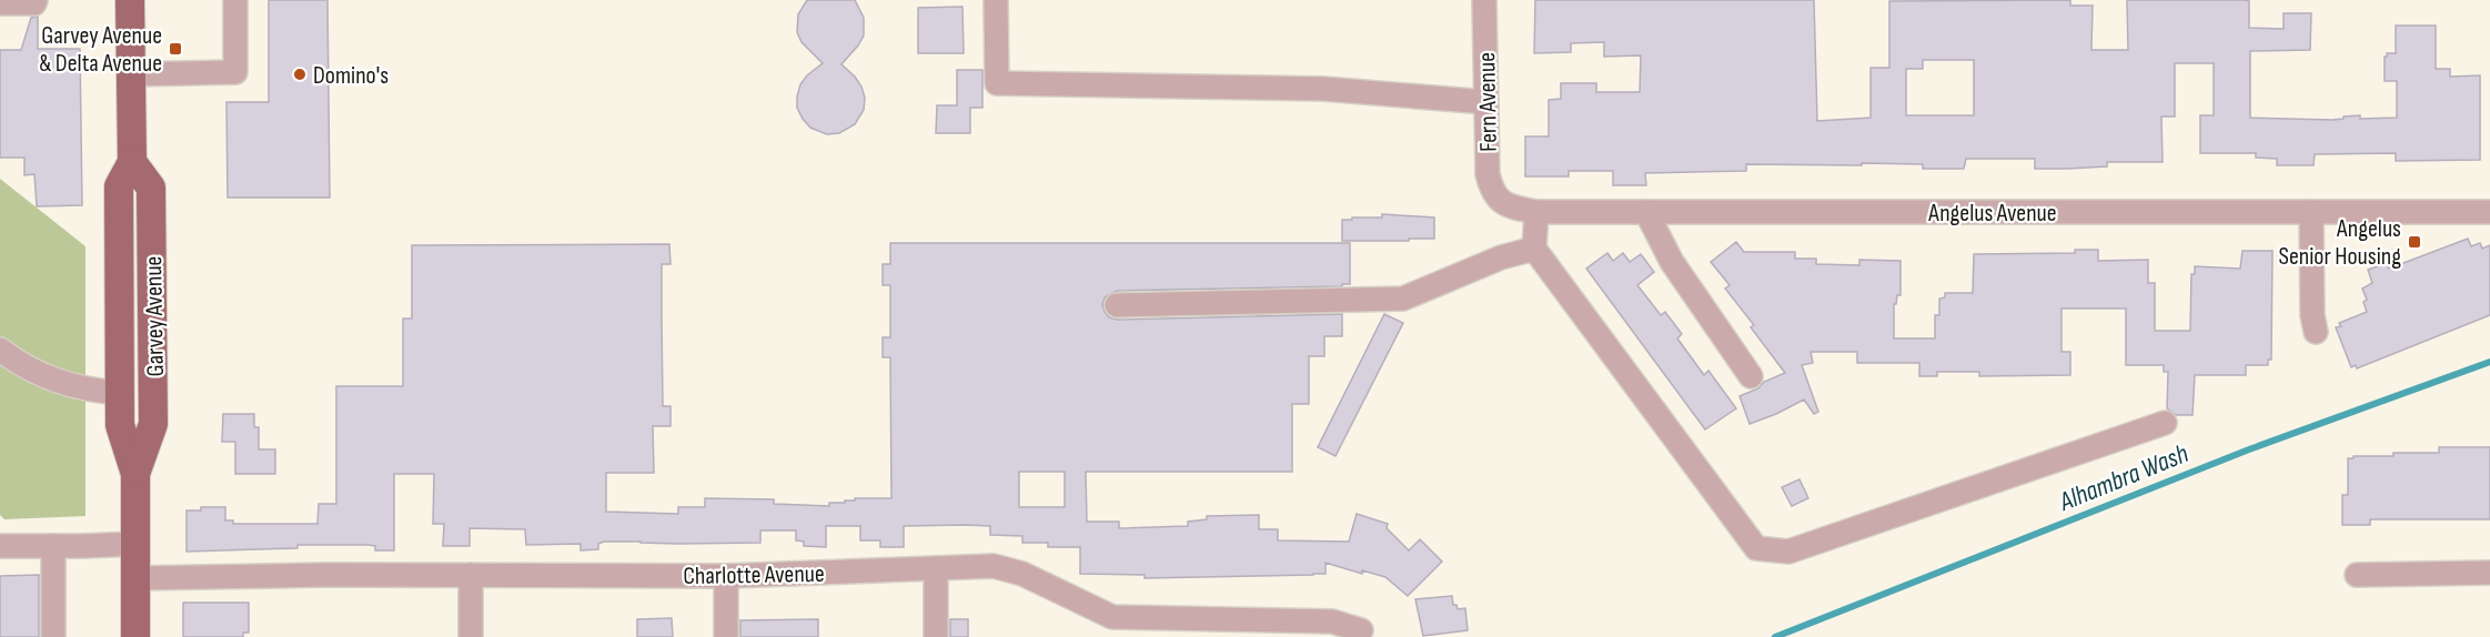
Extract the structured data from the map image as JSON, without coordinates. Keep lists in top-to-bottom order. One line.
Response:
{"streets":{"main road":["Garvey Avenue"],"street":["Fern Avenue","Angelus Avenue","Charlotte Avenue"]},"crossings":[["Fern Avenue","Angelus Avenue"],["Garvey Avenue","Charlotte Avenue"]],"water":["Alhambra Wash"],"places":{"transit":["Garvey Avenue & Delta Avenue","Angelus Senior Housing"],"other":["Domino's"]}}
